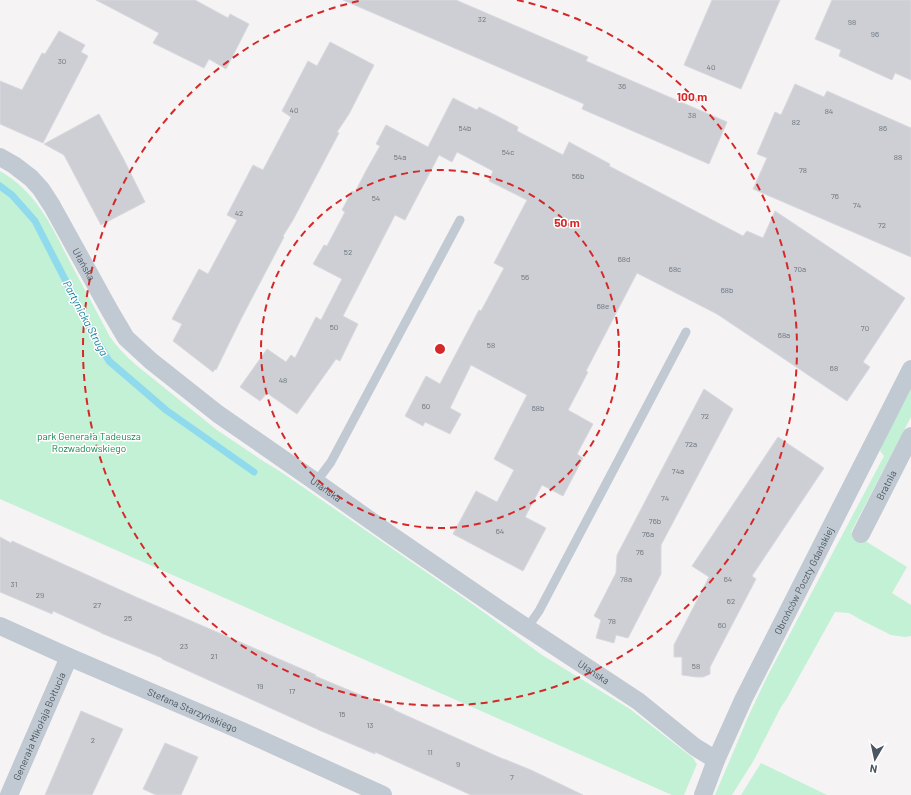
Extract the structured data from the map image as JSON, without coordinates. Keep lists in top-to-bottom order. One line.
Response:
{"streets":{"street":["Ułańska","Bratnia","Obrońców Poczty Gdańskiej","Stefana Starzyńskiego","Generała Mikołaja Bołtucia"]},"crossings":[["Ułańska","Obrońców Poczty Gdańskiej"],["Stefana Starzyńskiego","Generała Mikołaja Bołtucia"]],"water":["Partynicka Struga"],"parks":["park Generała Tadeusza Rozwadowskiego"],"house_numbers":["32","98","96","30","40","36","40","84","38","82","54b","86","54c","54a","88","78","56b","76","54","74","42","72","52","68d","68c","70a","56","68b","68e","50","70","68a","58","68","48","60","68b","72","72a","74a","74","76b","64","76a","76","78a","64","31","29","62","27","25","78","60","23","21","58","19","17","15","13","2","11","9","7"],"north":"bottom","rings":["100 m","50 m"]}
